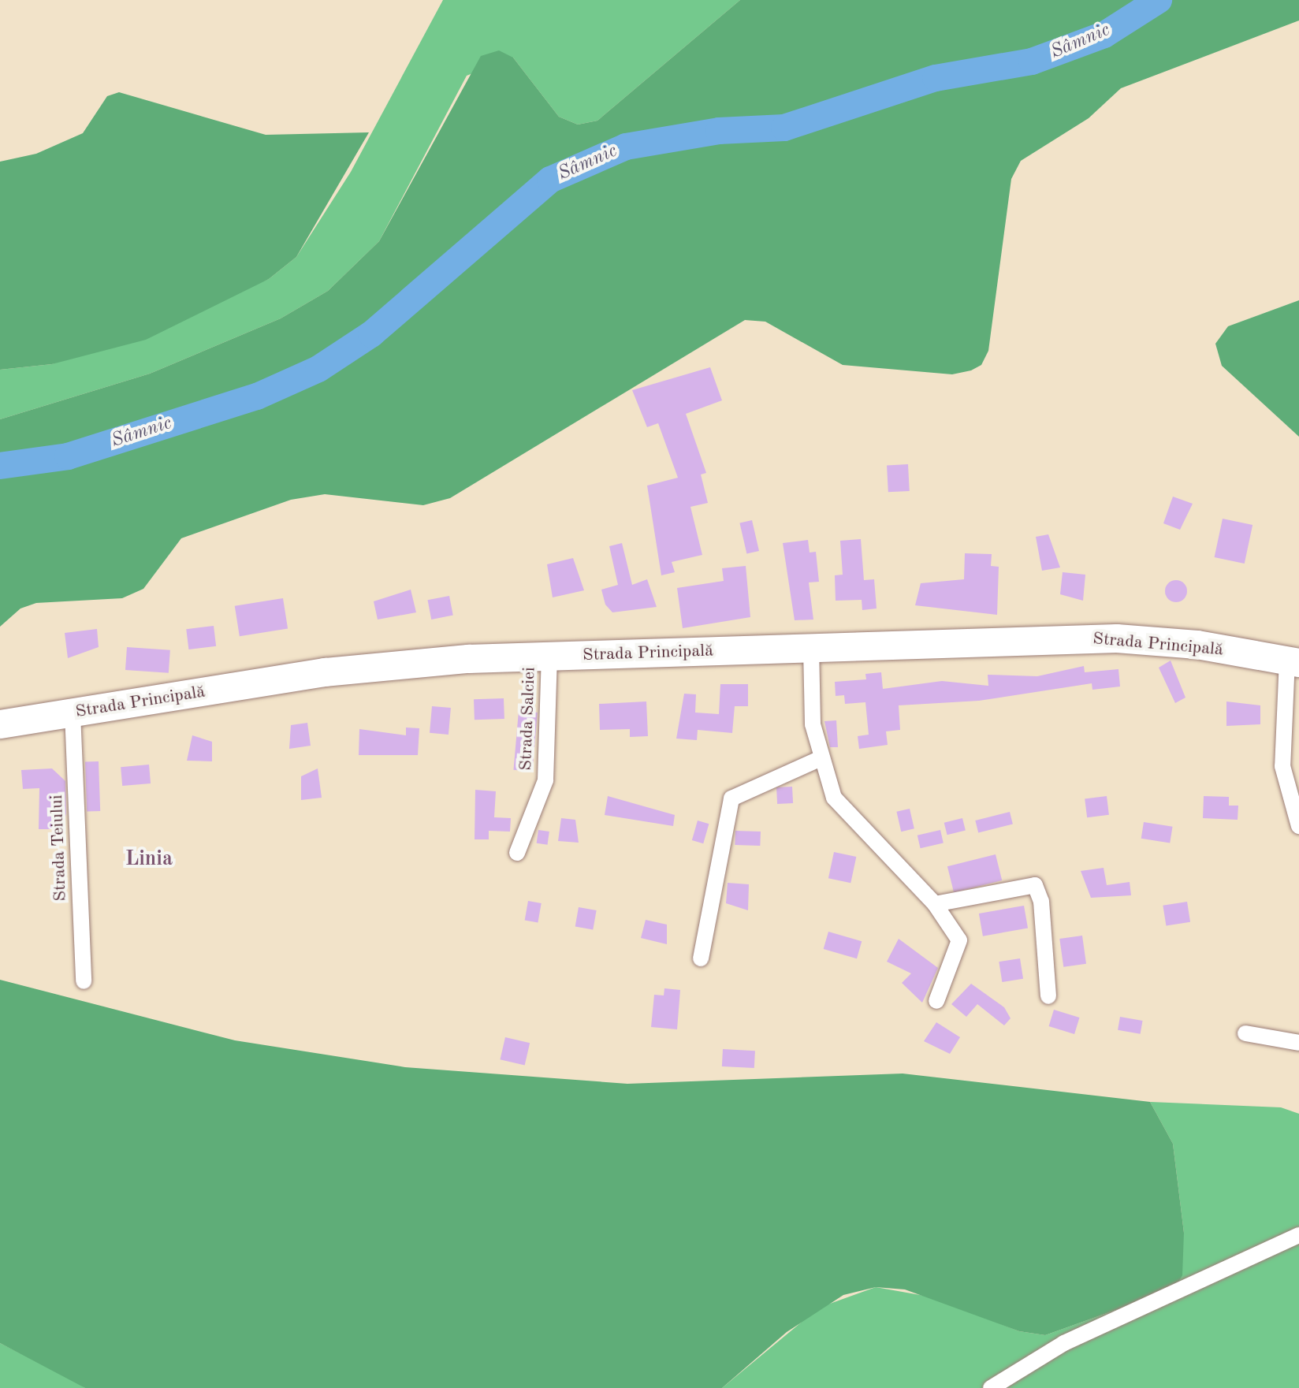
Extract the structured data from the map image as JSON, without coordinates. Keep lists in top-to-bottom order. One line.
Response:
{"streets":{"highway":["Strada Principală"],"street":["Strada Salciei","Strada Teiului"]},"crossings":[["Strada Principală","Strada Salciei"],["Strada Principală","Strada Teiului"]],"districts":["Linia"],"water":["Sâmnic"]}
